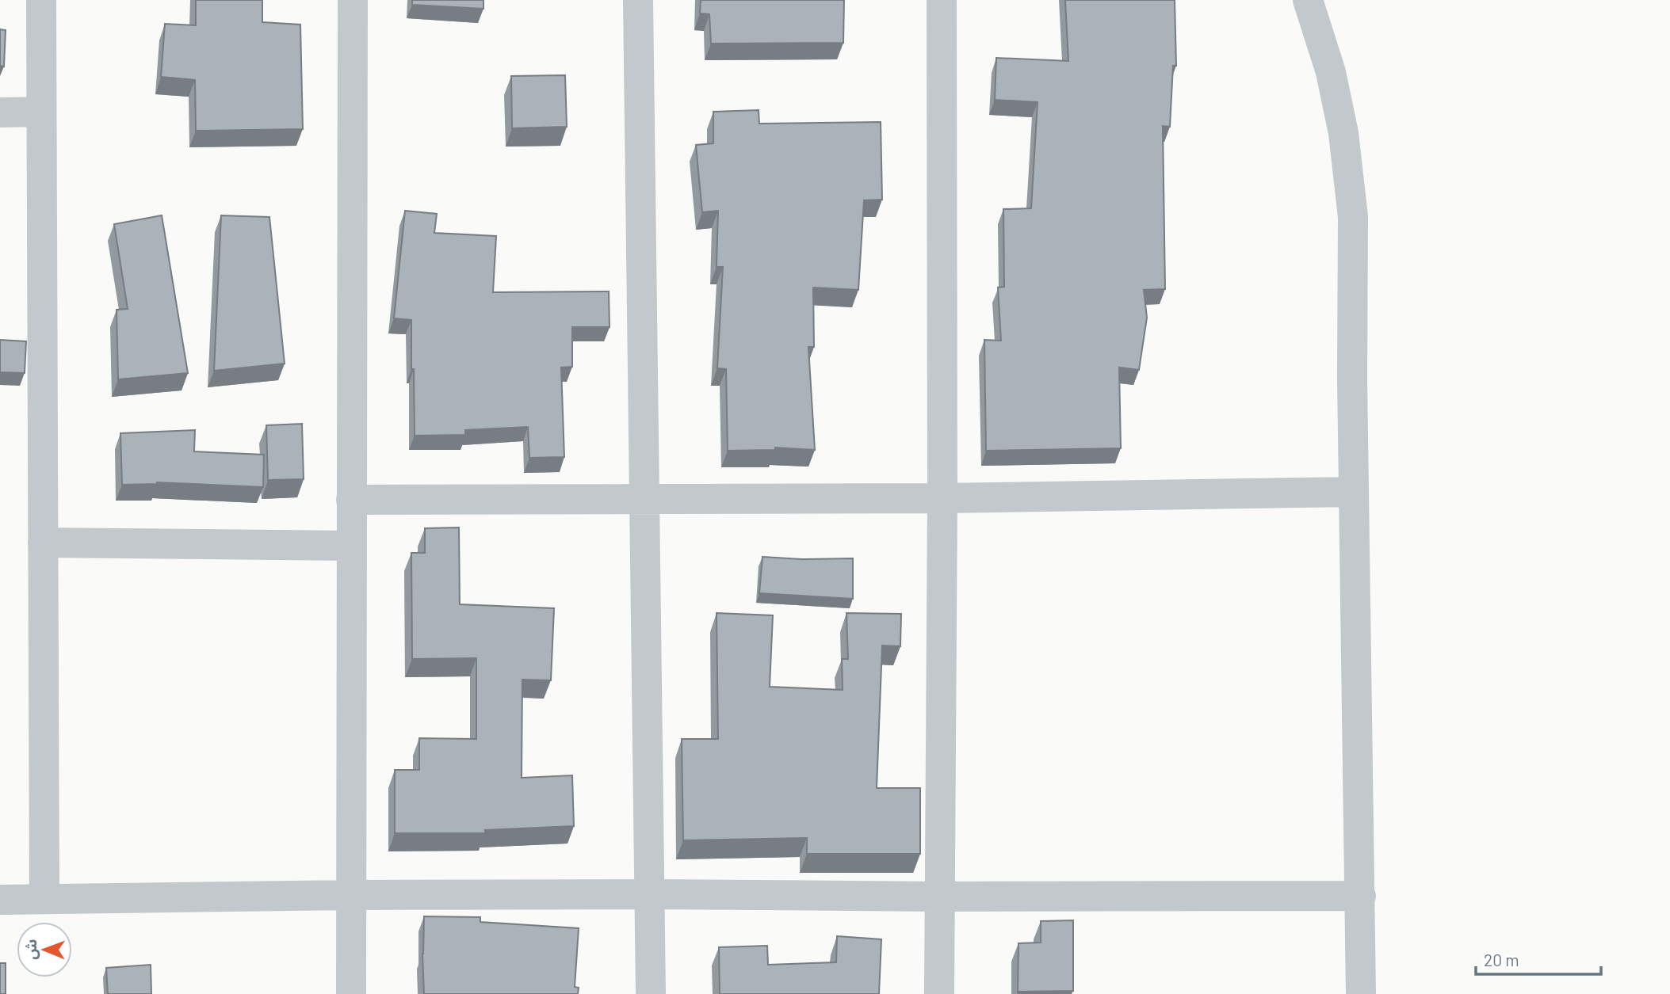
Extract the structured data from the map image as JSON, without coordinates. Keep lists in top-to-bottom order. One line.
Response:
{"scale_bar":"20 m","north":"left"}
